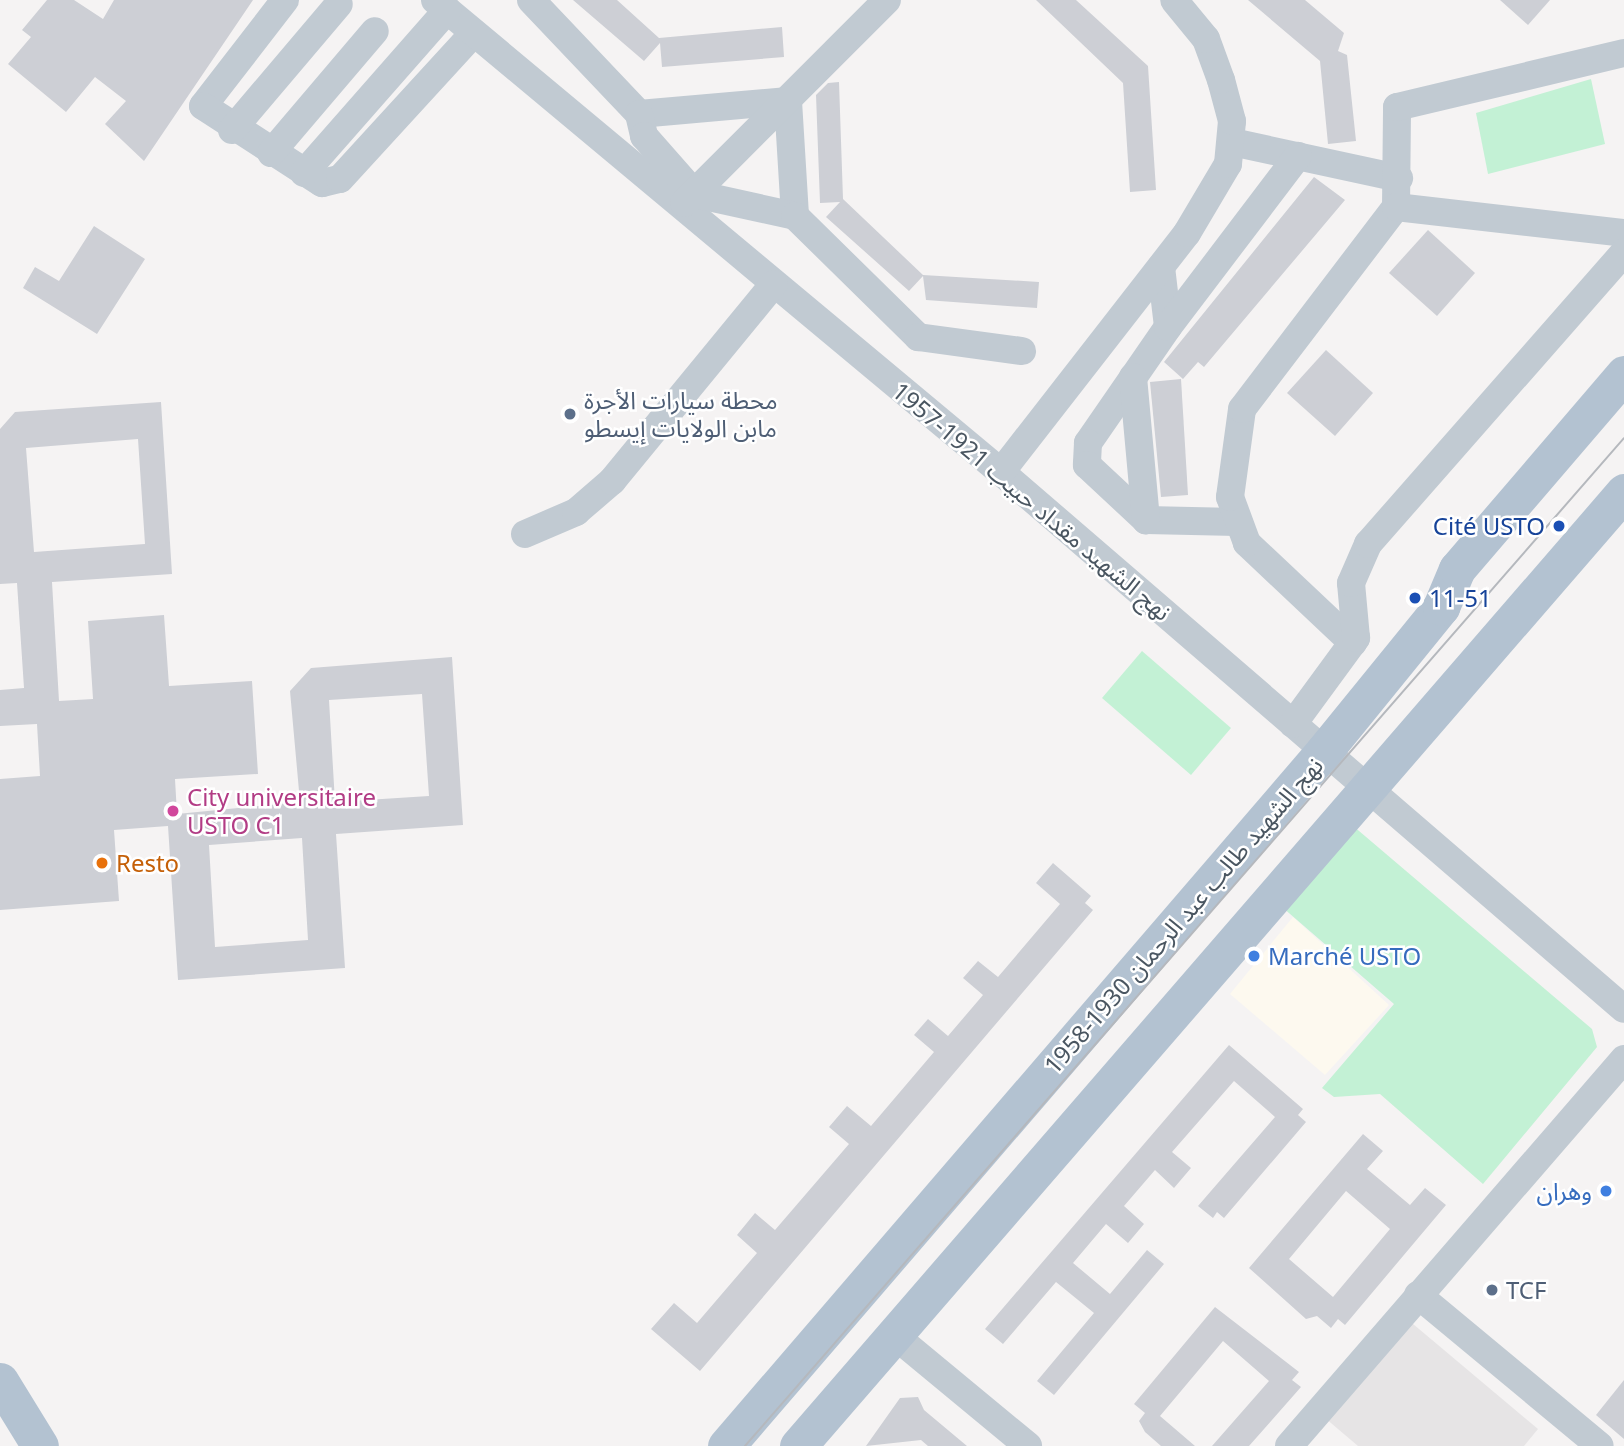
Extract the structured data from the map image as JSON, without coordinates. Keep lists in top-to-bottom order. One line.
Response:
{"streets":{"main road":["نهج الشهيد طالب عبد الرحمان 1930-1958"],"street":["نهج الشهيد مقداد حبيب 1921-1957"]},"crossings":[["نهج الشهيد مقداد حبيب 1921-1957","نهج الشهيد طالب عبد الرحمان 1930-1958"]],"places":["محطة سيارات الأجرة مابن الولايات إيسطو","Cité USTO","11-51","City universitaire USTO C1","Resto","Marché USTO","وهران","TCF"]}
